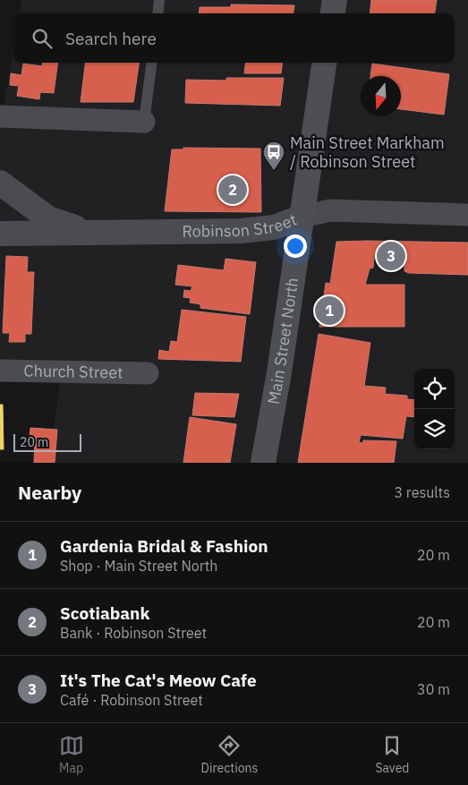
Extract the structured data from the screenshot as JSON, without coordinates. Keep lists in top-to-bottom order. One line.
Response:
{"streets":{"main road":["Main Street North"],"street":["Robinson Street","Church Street"]},"crossings":[["Robinson Street","Main Street North"]],"places":{"bus stop":["Main Street Markham / Robinson Street"]},"scale_bar":"20 m","north":"bottom","page":{"search":"Search here","pins":["2","3","1"],"scale":"20 m","heading":["Nearby","3 results"],"list":[{"mark":"1","name":"Gardenia Bridal & Fashion","note":"Shop · Main Street North","value":"20 m"},{"mark":"2","name":"Scotiabank","note":"Bank · Robinson Street","value":"20 m"},{"mark":"3","name":"It's The Cat's Meow Cafe","note":"Café · Robinson Street","value":"30 m"}],"nav":["Map","Directions","Saved"]}}
